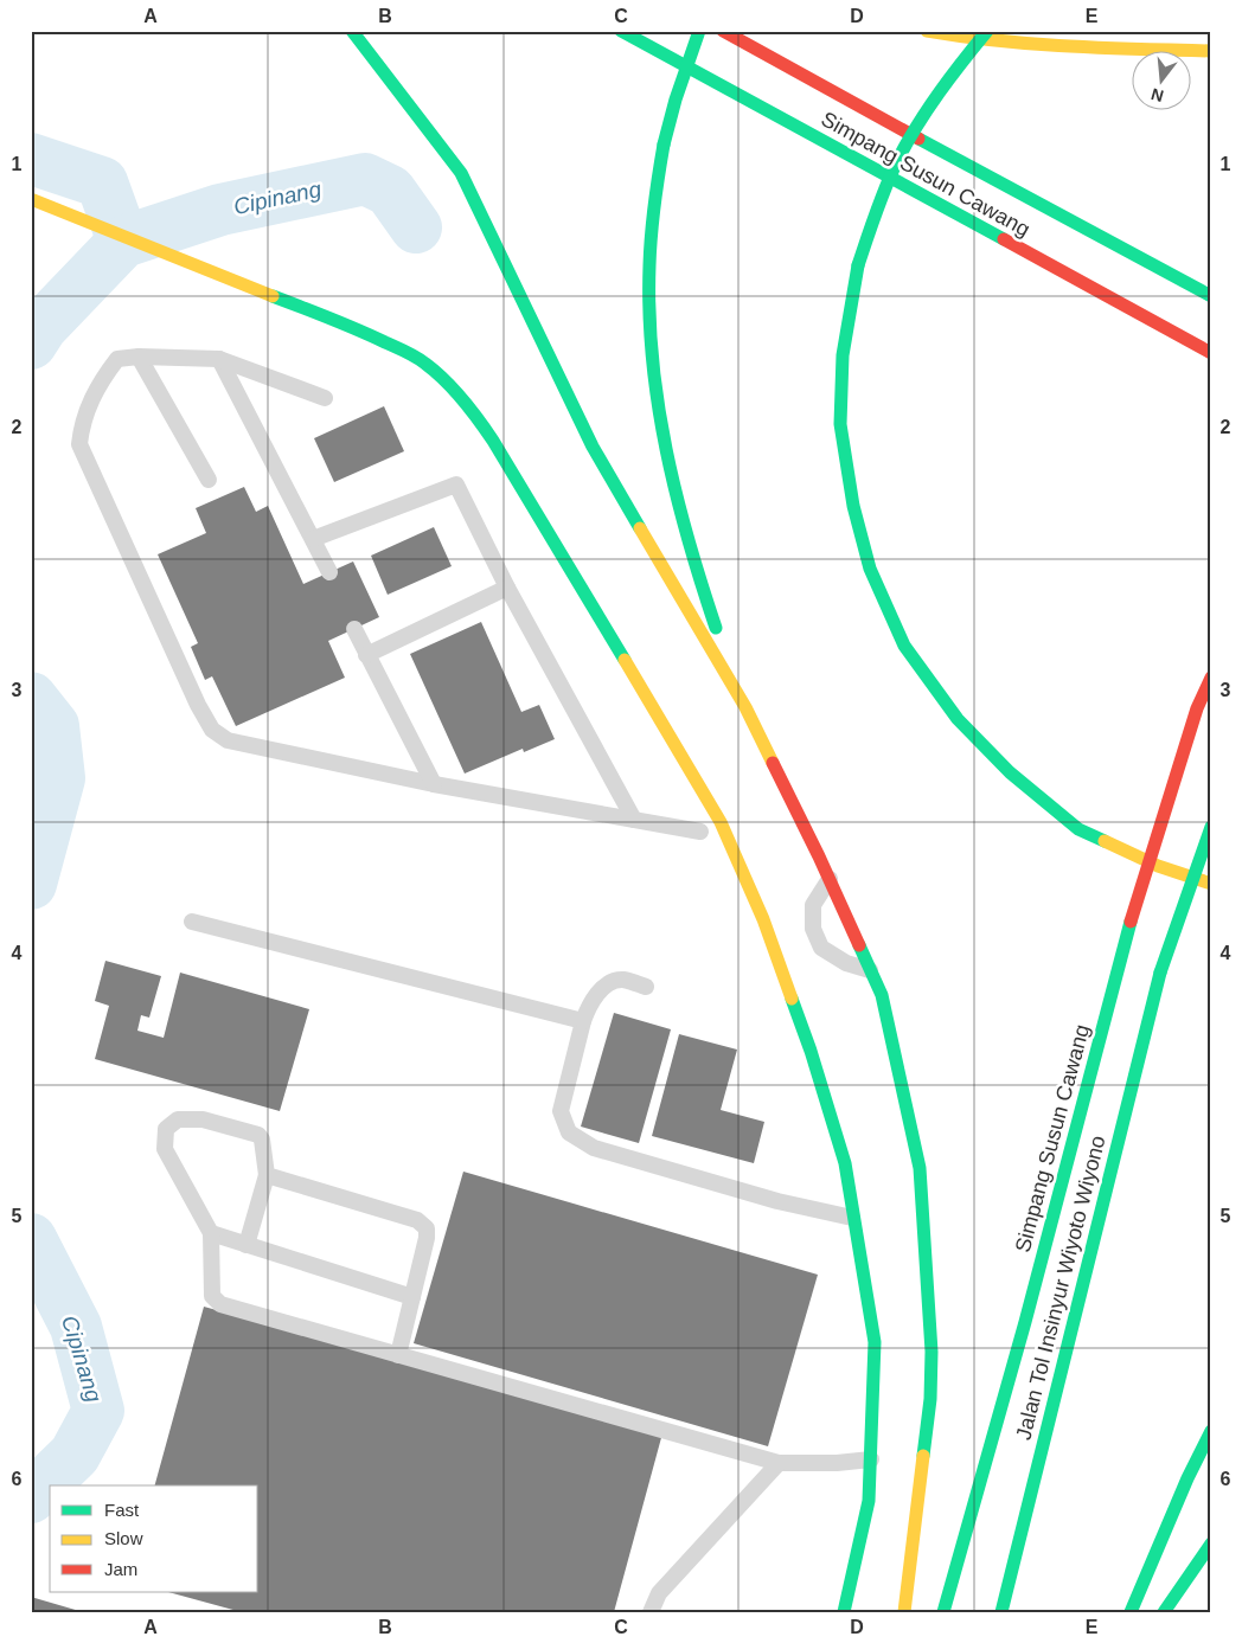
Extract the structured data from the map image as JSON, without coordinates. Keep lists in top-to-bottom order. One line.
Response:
{"streets":{"main road":["Simpang Susun Cawang","Jalan Tol Insinyur Wiyoto Wiyono"]},"water":["Cipinang"],"legend":["Fast","Slow","Jam"],"north":"bottom","grid":{"columns":["A","B","C","D","E"],"rows":["1","2","3","4","5","6"]}}
